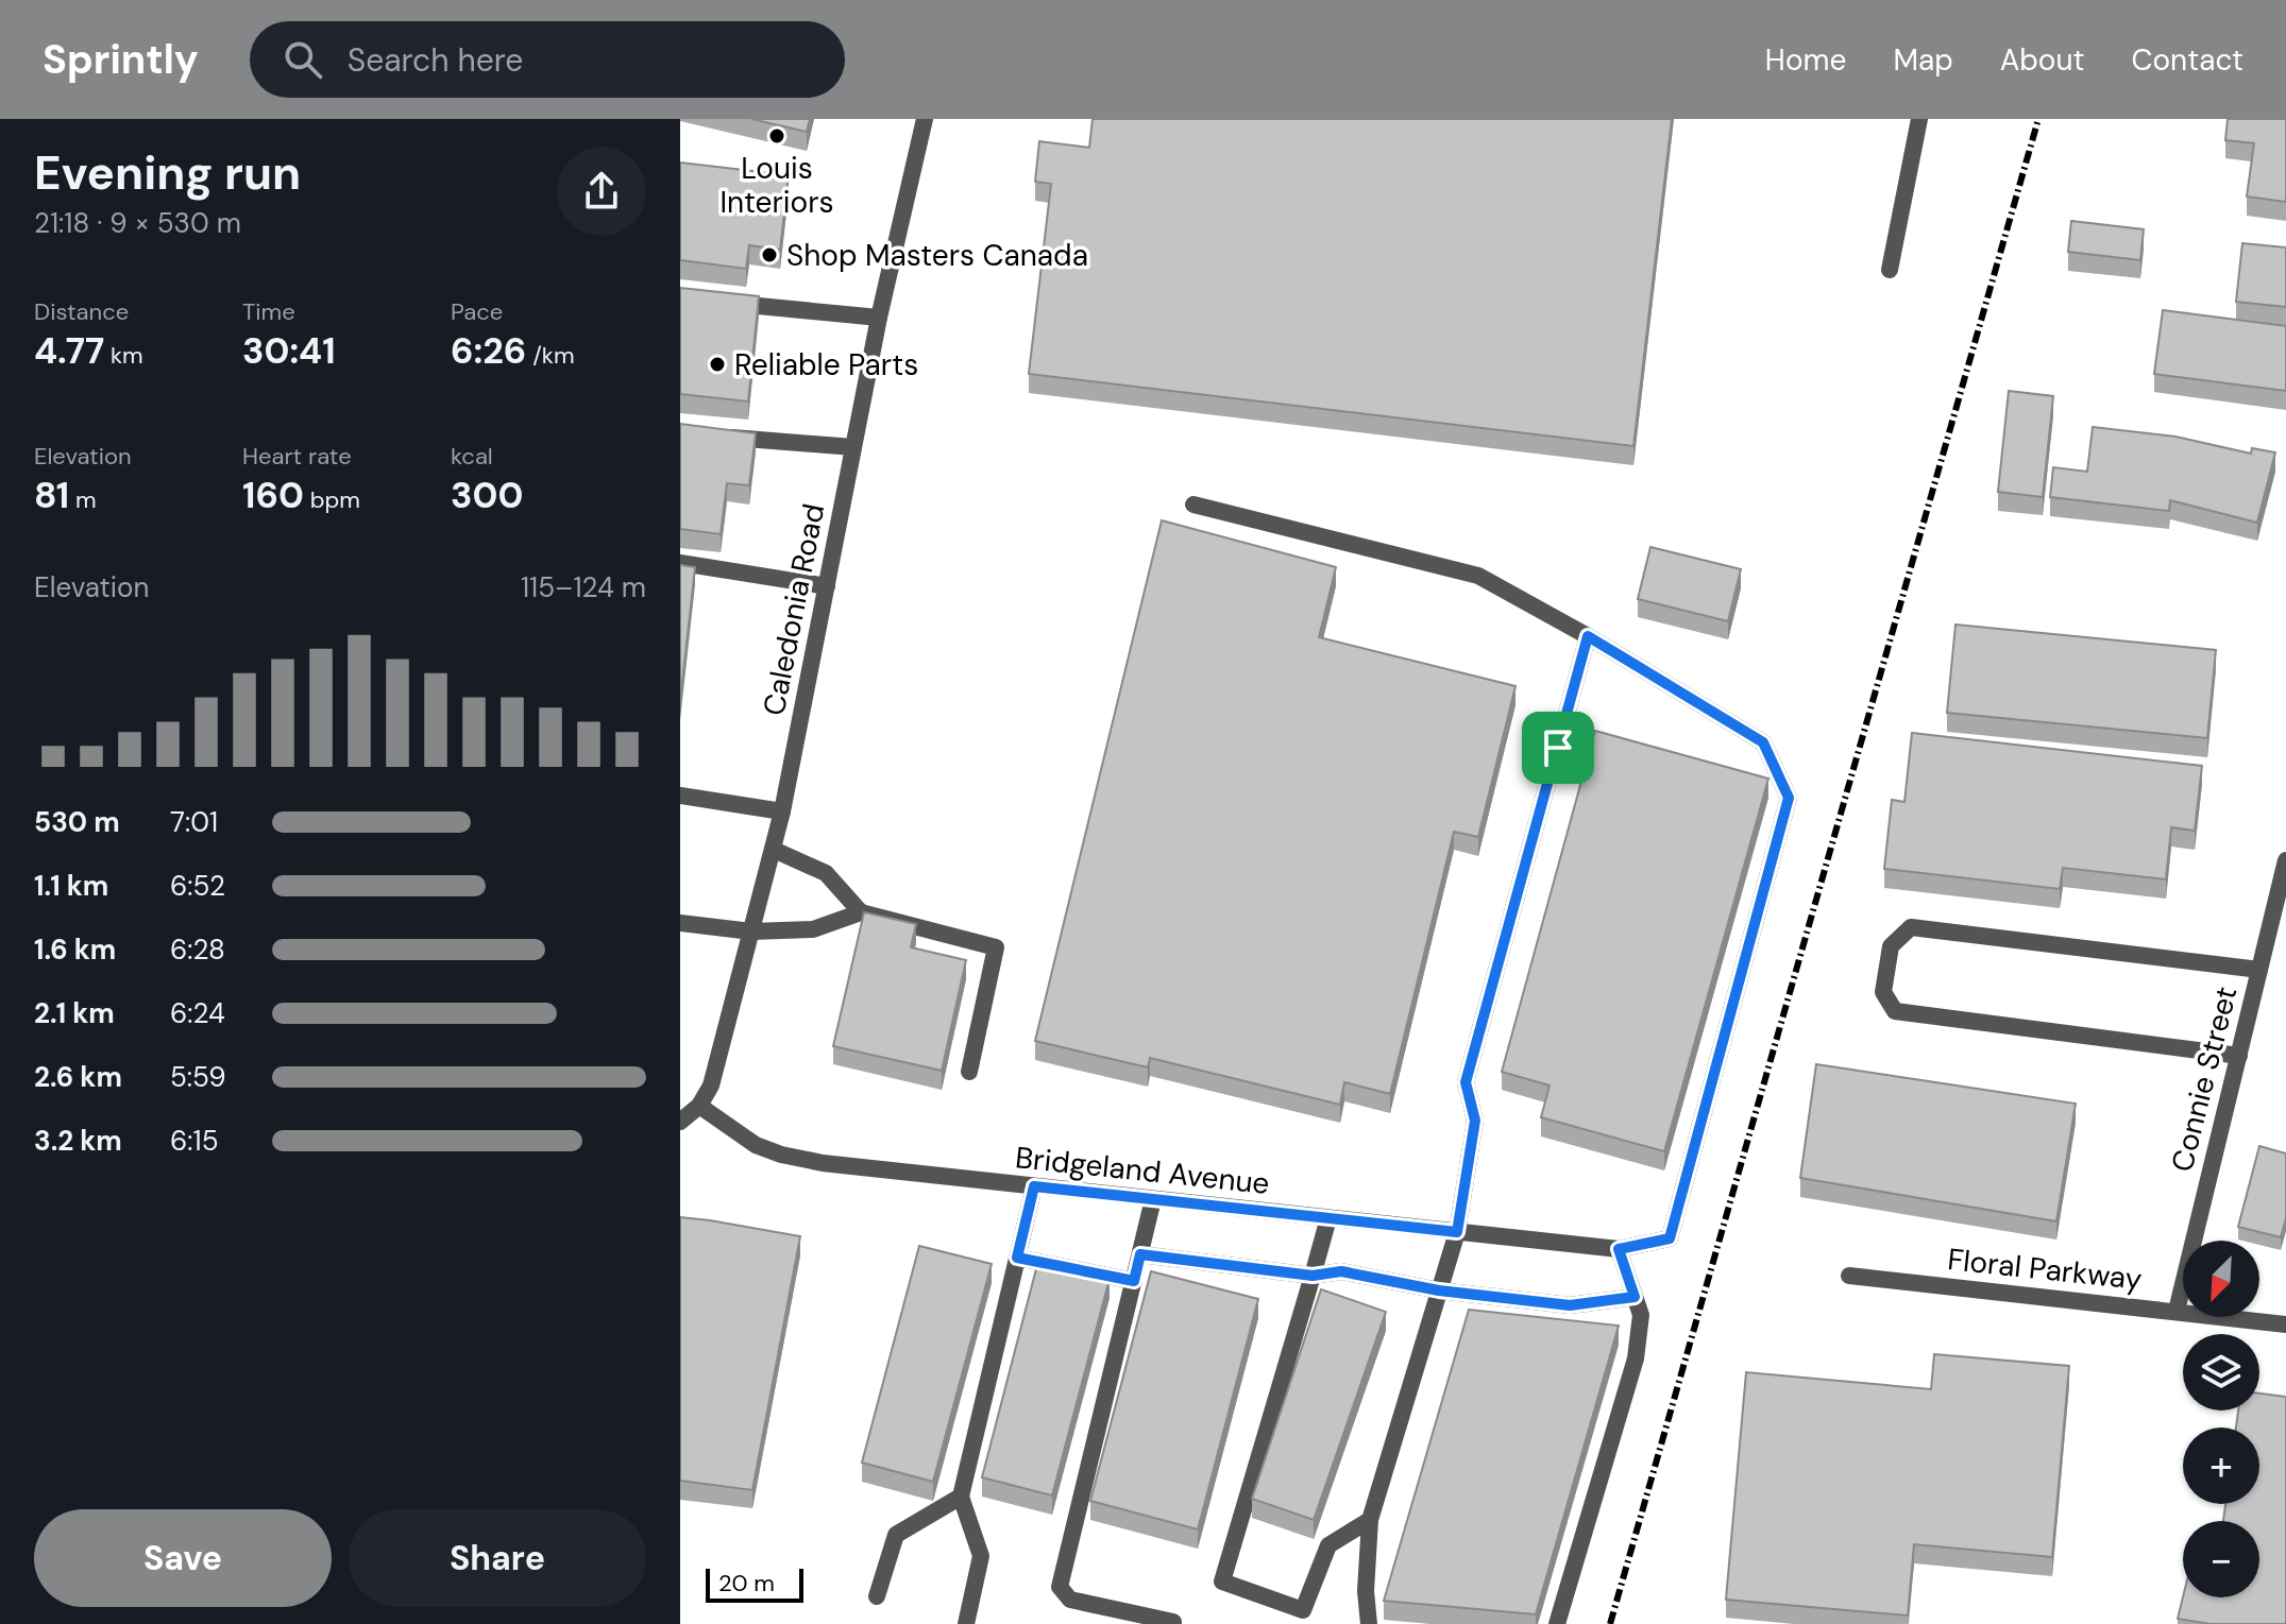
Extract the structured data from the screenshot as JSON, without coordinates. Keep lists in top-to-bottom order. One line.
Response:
{"streets":{"street":["Caledonia Road","Connie Street","Bridgeland Avenue","Floral Parkway"]},"crossings":[["Caledonia Road","Bridgeland Avenue"],["Connie Street","Floral Parkway"]],"places":["Louis Interiors","Shop Masters Canada","Reliable Parts"],"scale_bar":"20 m","north":"bottom left","page":{"header":"Sprintly","search":"Search here","nav":["Home","Map","About","Contact"],"heading":["Evening run","21:18 · 9 × 530 m"],"stats":[["Distance","4.77 km"],["Time","30:41"],["Pace","6:26 /km"],["Elevation","81 m"],["Heart rate","160 bpm"],["kcal","300"]],"chart":["Elevation","115–124 m"],"list":[{"name":"530 m","note":"7:01"},{"name":"1.1 km","note":"6:52"},{"name":"1.6 km","note":"6:28"},{"name":"2.1 km","note":"6:24"},{"name":"2.6 km","note":"5:59"},{"name":"3.2 km","note":"6:15"}],"map_buttons":["+","−"],"buttons":["Save","Share"],"scale":"20 m"}}
